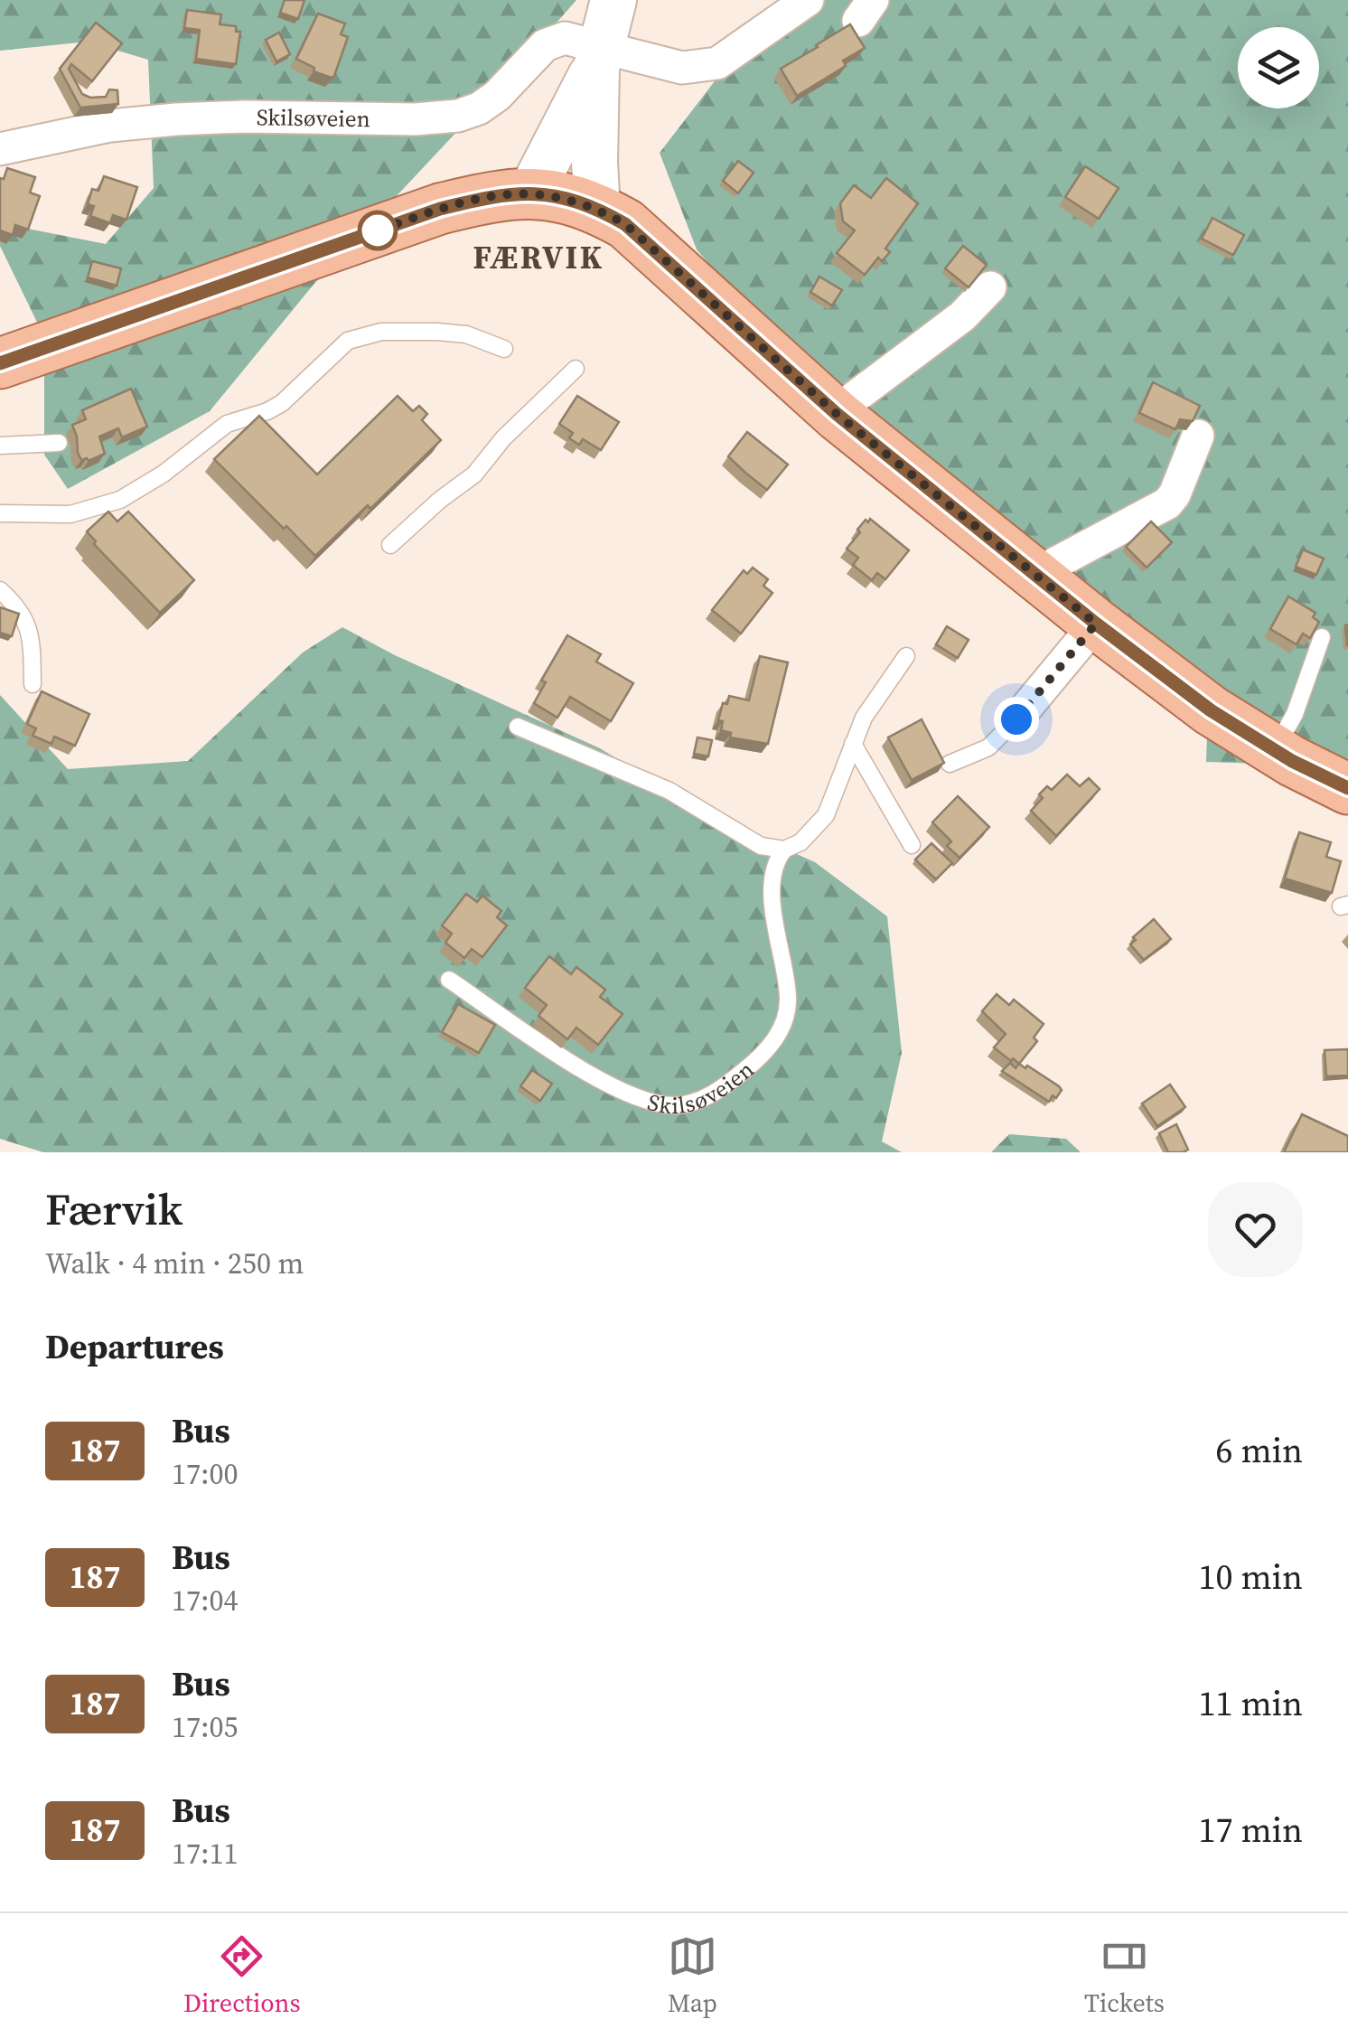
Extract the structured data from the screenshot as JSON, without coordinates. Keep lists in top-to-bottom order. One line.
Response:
{"streets":{"street":["Skilsøveien"]},"districts":["FÆRVIK"],"lines":["bus line 187"],"page":{"heading":[["Færvik","Walk · 4 min · 250 m"],"Departures"],"list":[{"mark":"187","name":"Bus","note":"17:00","value":"6 min"},{"mark":"187","name":"Bus","note":"17:04","value":"10 min"},{"mark":"187","name":"Bus","note":"17:05","value":"11 min"},{"mark":"187","name":"Bus","note":"17:11","value":"17 min"}],"tabs":["Directions","Map","Tickets"]}}
